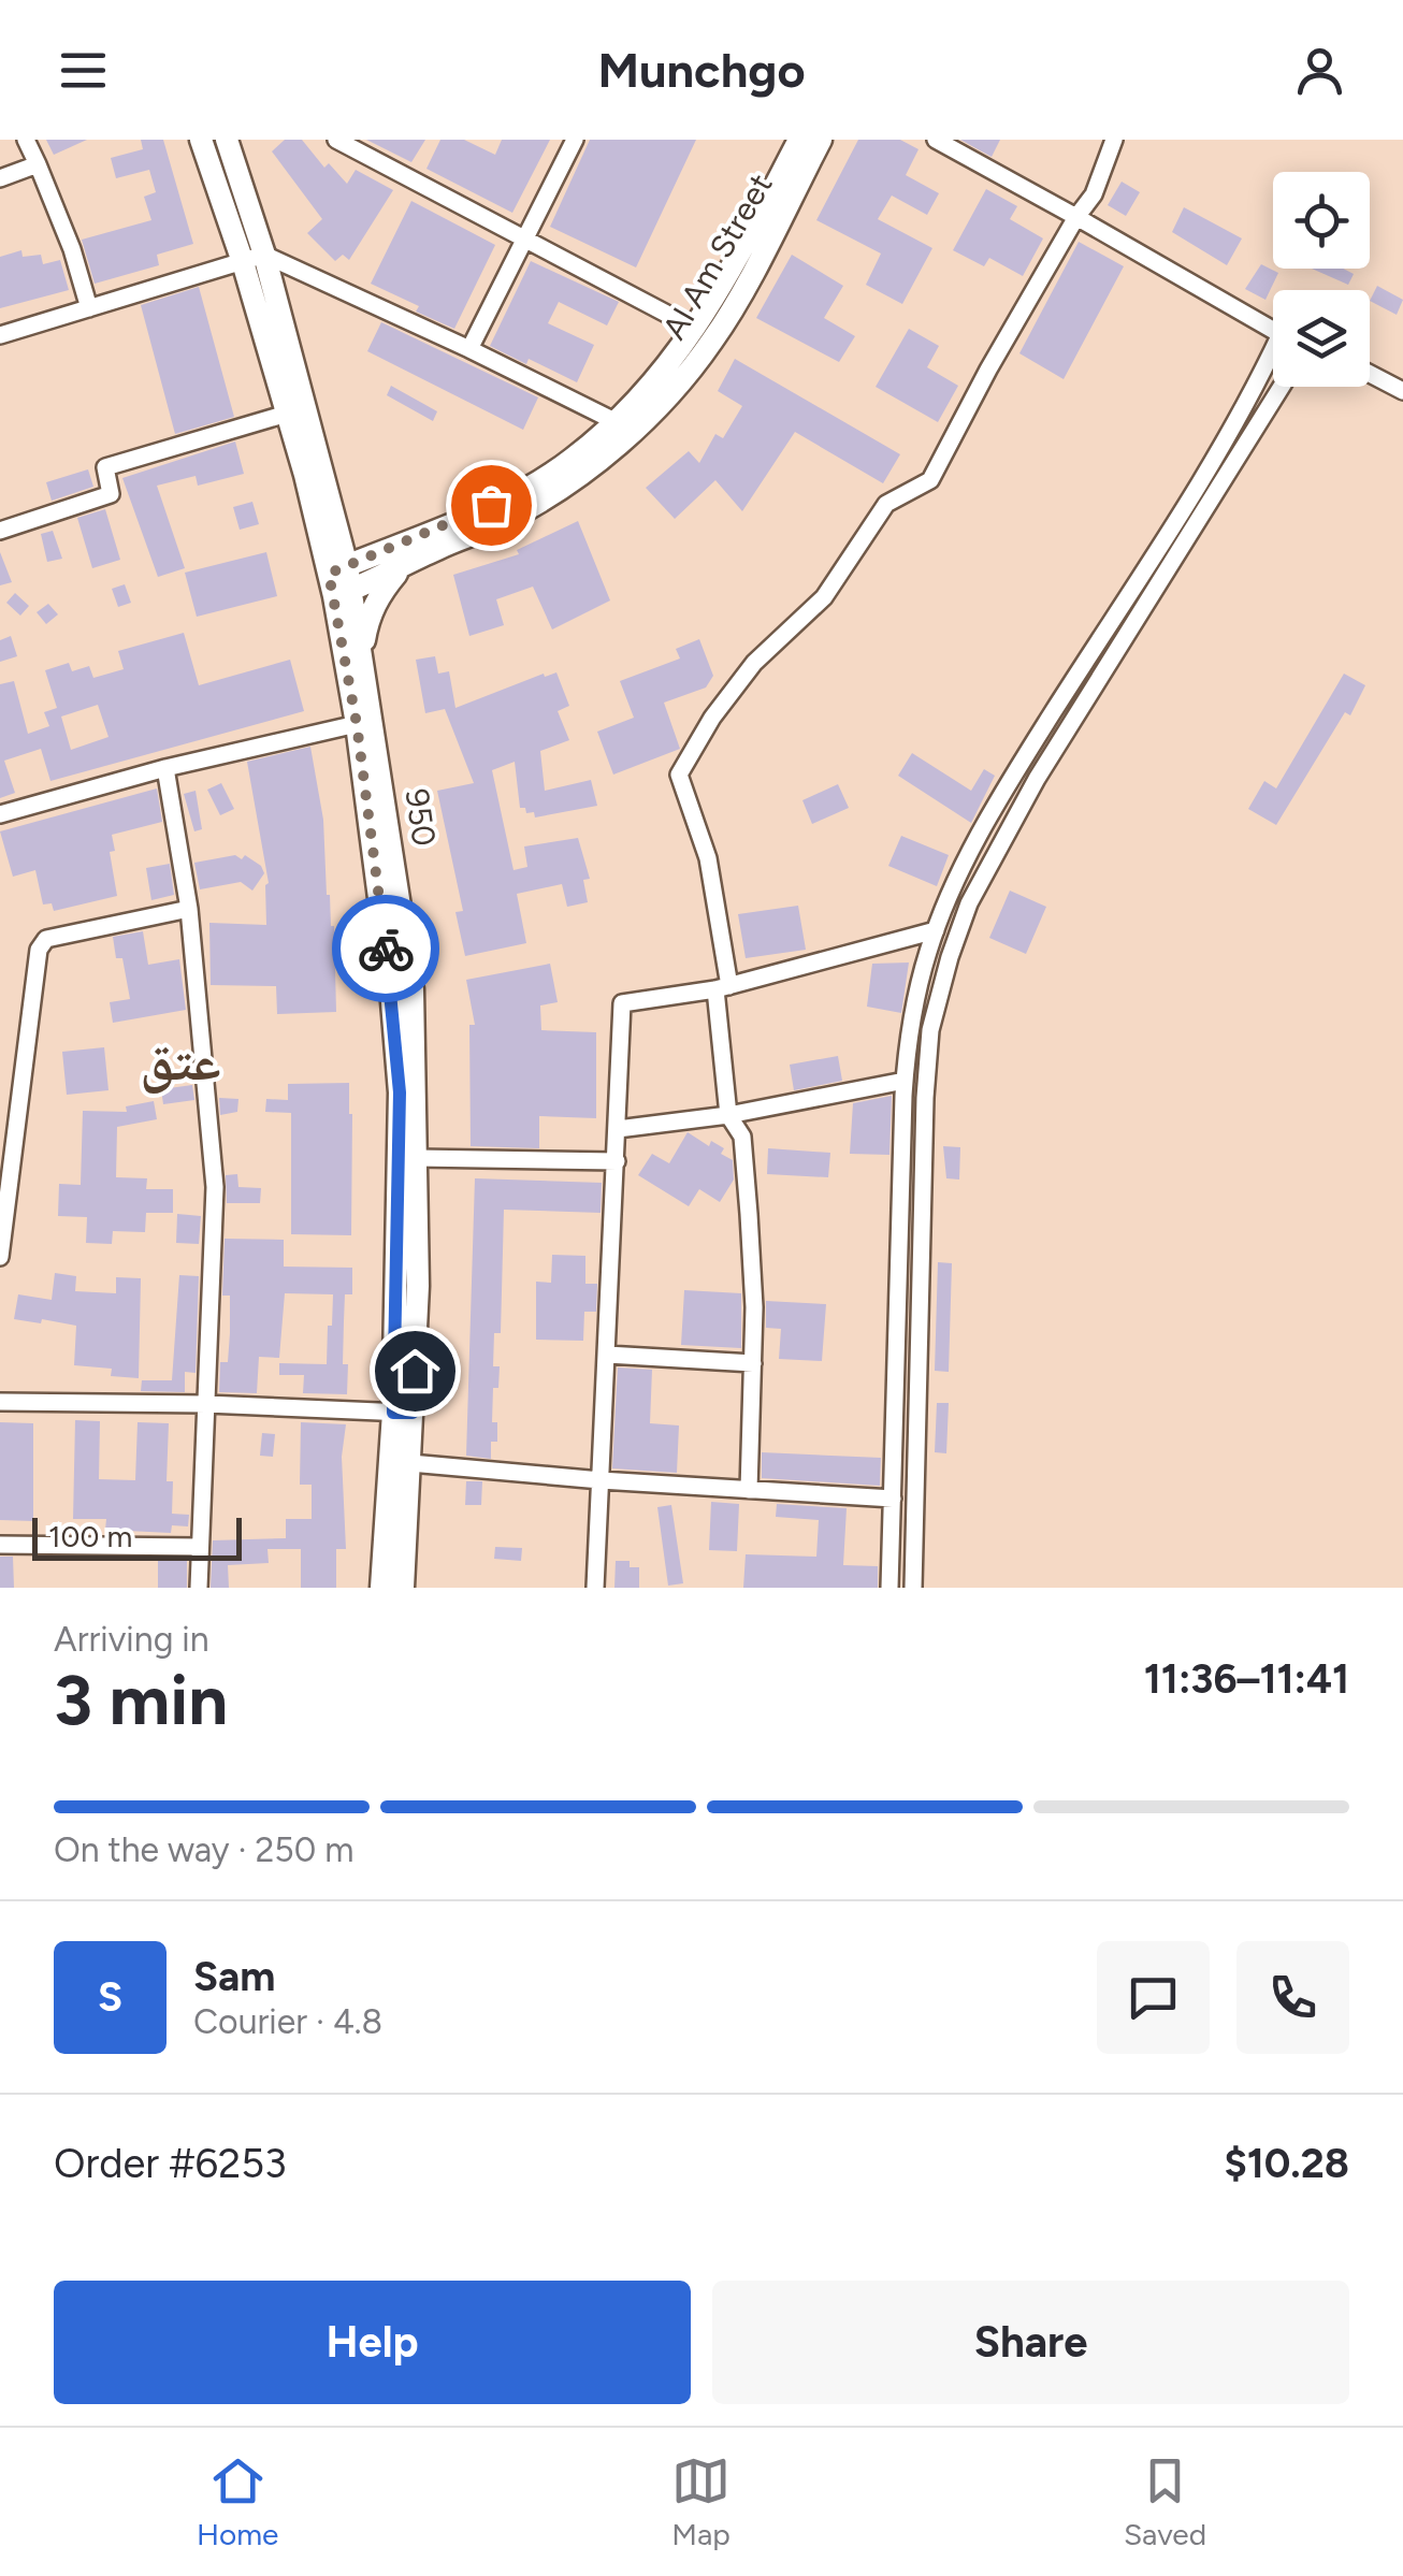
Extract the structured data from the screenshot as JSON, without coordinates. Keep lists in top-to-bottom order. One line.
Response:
{"streets":{"main road":["Al Am Street","950"]},"crossings":[["Al Am Street","950"]],"districts":["عتق"],"scale_bar":"100 m","page":{"header":"Munchgo","scale":"100 m","heading":["3 min","Arriving in","11:36–11:41"],"panel":["Sam","Courier · 4.8","Order #6253","$10.28"],"bar":"On the way · 250 m","round":"S","buttons":["Help","Share"],"tabs":["Home","Map","Saved"]}}
